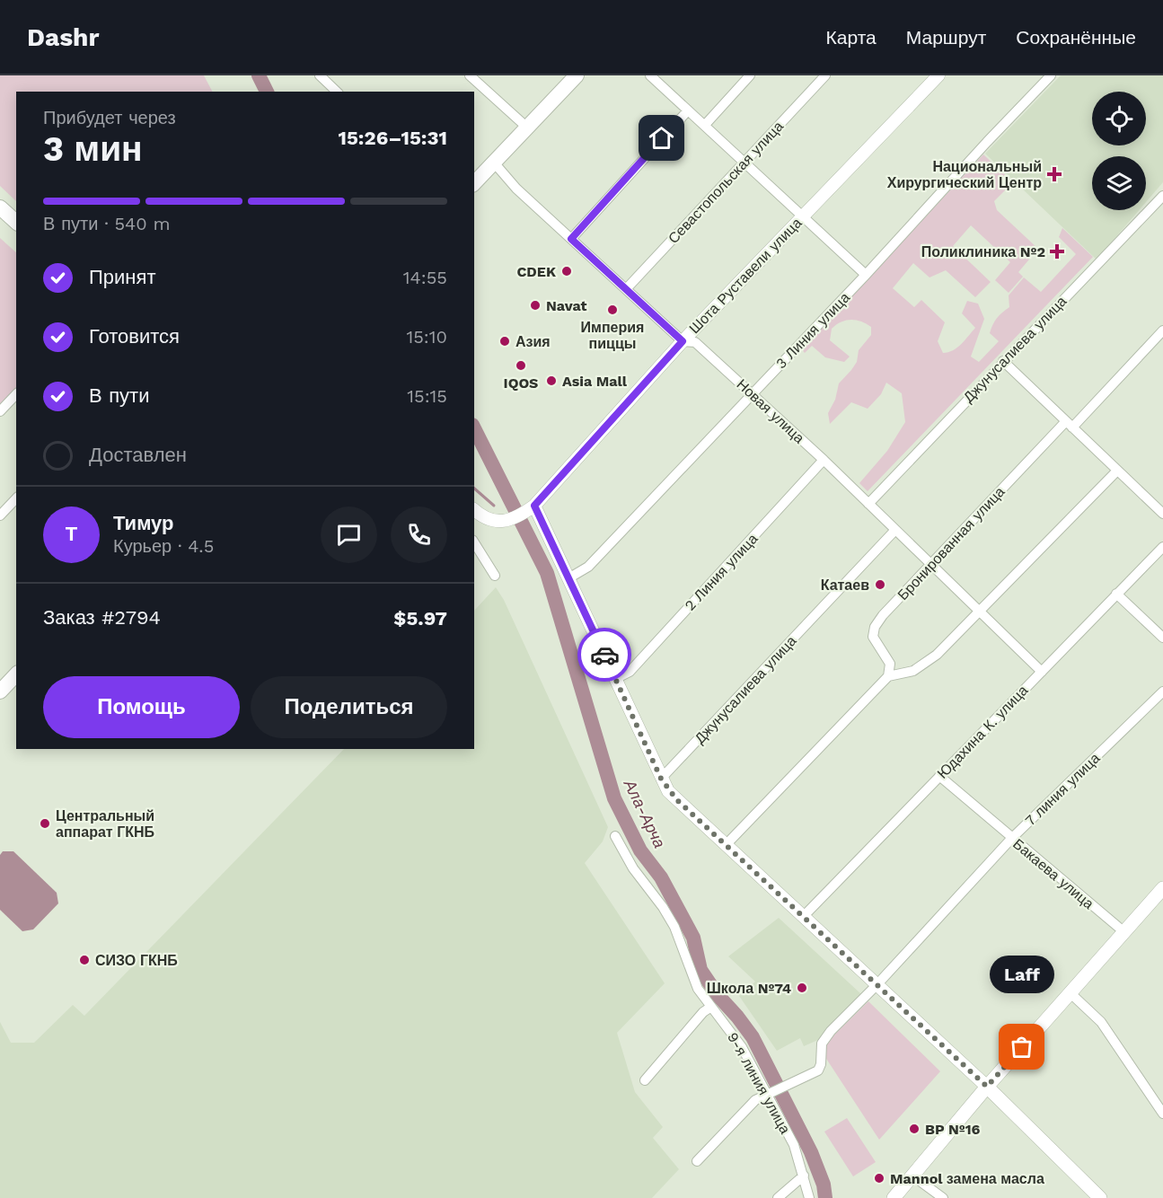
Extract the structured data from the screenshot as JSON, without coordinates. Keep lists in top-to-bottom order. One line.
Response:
{"streets":{"street":["Севастопольская улица","Шота Руставели улица","3 Линия улица","Джунусалиева улица","Новая улица","Бронированная улица","2 Линия улица","Юдахина К. улица","7 линия улица","Бакаева улица","9-я линия улица"]},"crossings":[["Севастопольская улица","Новая улица"],["Шота Руставели улица","Новая улица"],["3 Линия улица","Новая улица"],["Джунусалиева улица","Новая улица"],["Новая улица","Бронированная улица"],["Новая улица","2 Линия улица"],["Новая улица","Юдахина К. улица"],["Юдахина К. улица","Бакаева улица"],["7 линия улица","Бакаева улица"],["7 линия улица","9-я линия улица"]],"water":["Ала-Арча"],"places":{"health":["Национальный Хирургический Центр","Поликлиника №2"],"other":["CDEK","Navat","Империя пиццы","Азия","IQOS","Asia Mall","Катаев","Центральный аппарат ГКНБ","СИЗО ГКНБ","Школа №74","Laff","BP №16","Mannol замена масла"]},"page":{"header":"Dashr","nav":["Карта","Маршрут","Сохранённые"],"heading":["3 мин","Прибудет через","15:26–15:31"],"panel":["Тимур","Курьер · 4.5","Заказ #2794","$5.97"],"bar":"В пути · 540 m","list":[["Принят","14:55"],["Готовится","15:10"],["В пути","15:15"],"Доставлен"],"round":"Т","buttons":["Помощь","Поделиться"],"bubble":"Laff"}}
